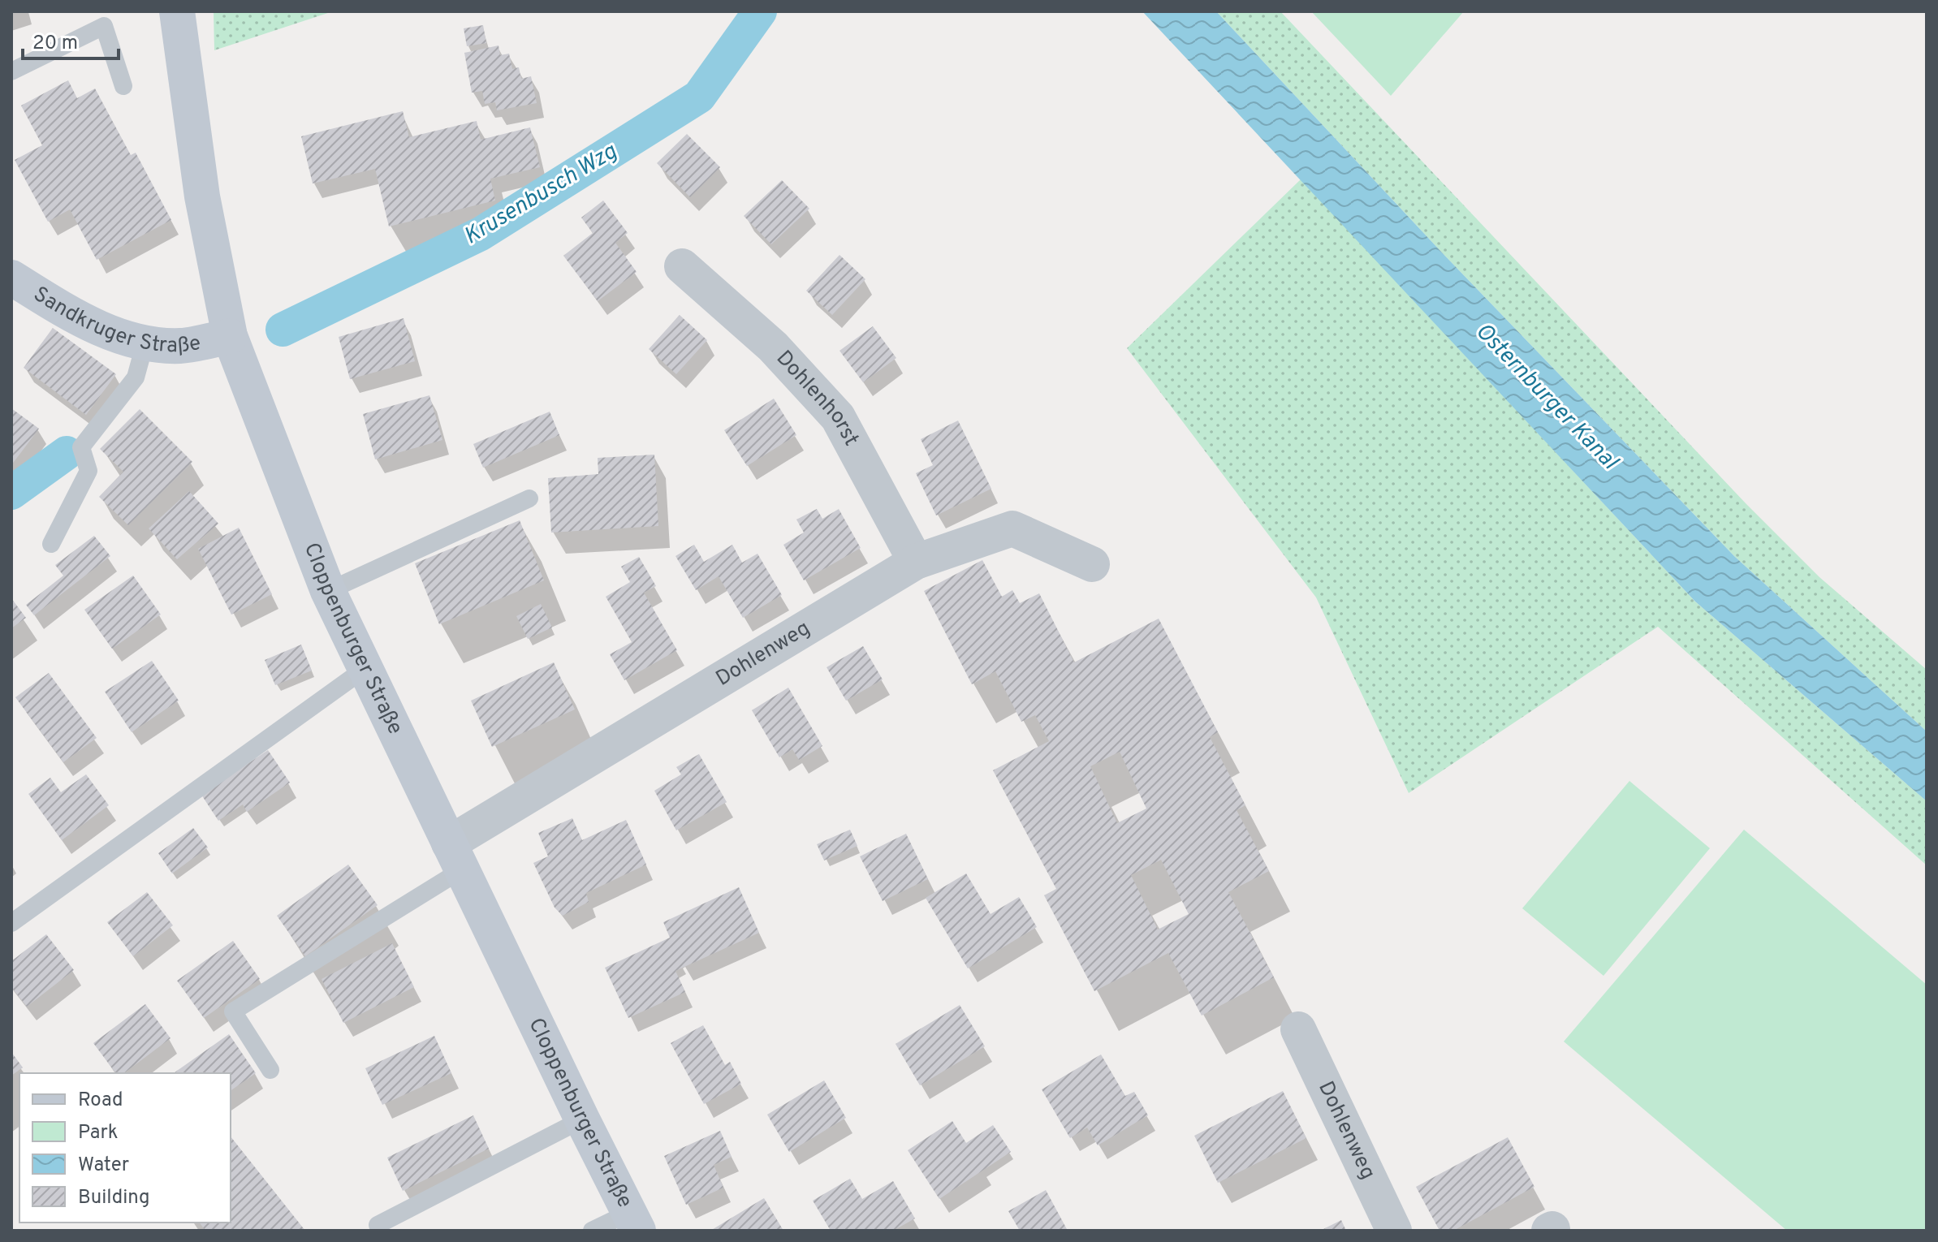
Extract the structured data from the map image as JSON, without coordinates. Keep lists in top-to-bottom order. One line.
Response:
{"streets":{"main road":["Sandkruger Straße","Cloppenburger Straße"],"street":["Dohlenhorst","Dohlenweg"]},"crossings":[["Sandkruger Straße","Cloppenburger Straße"],["Dohlenhorst","Dohlenweg"],["Cloppenburger Straße","Dohlenweg"]],"water":["Krusenbusch Wzg","Osternburger Kanal"],"legend":["Road","Park","Water","Building"],"scale_bar":"20 m"}
